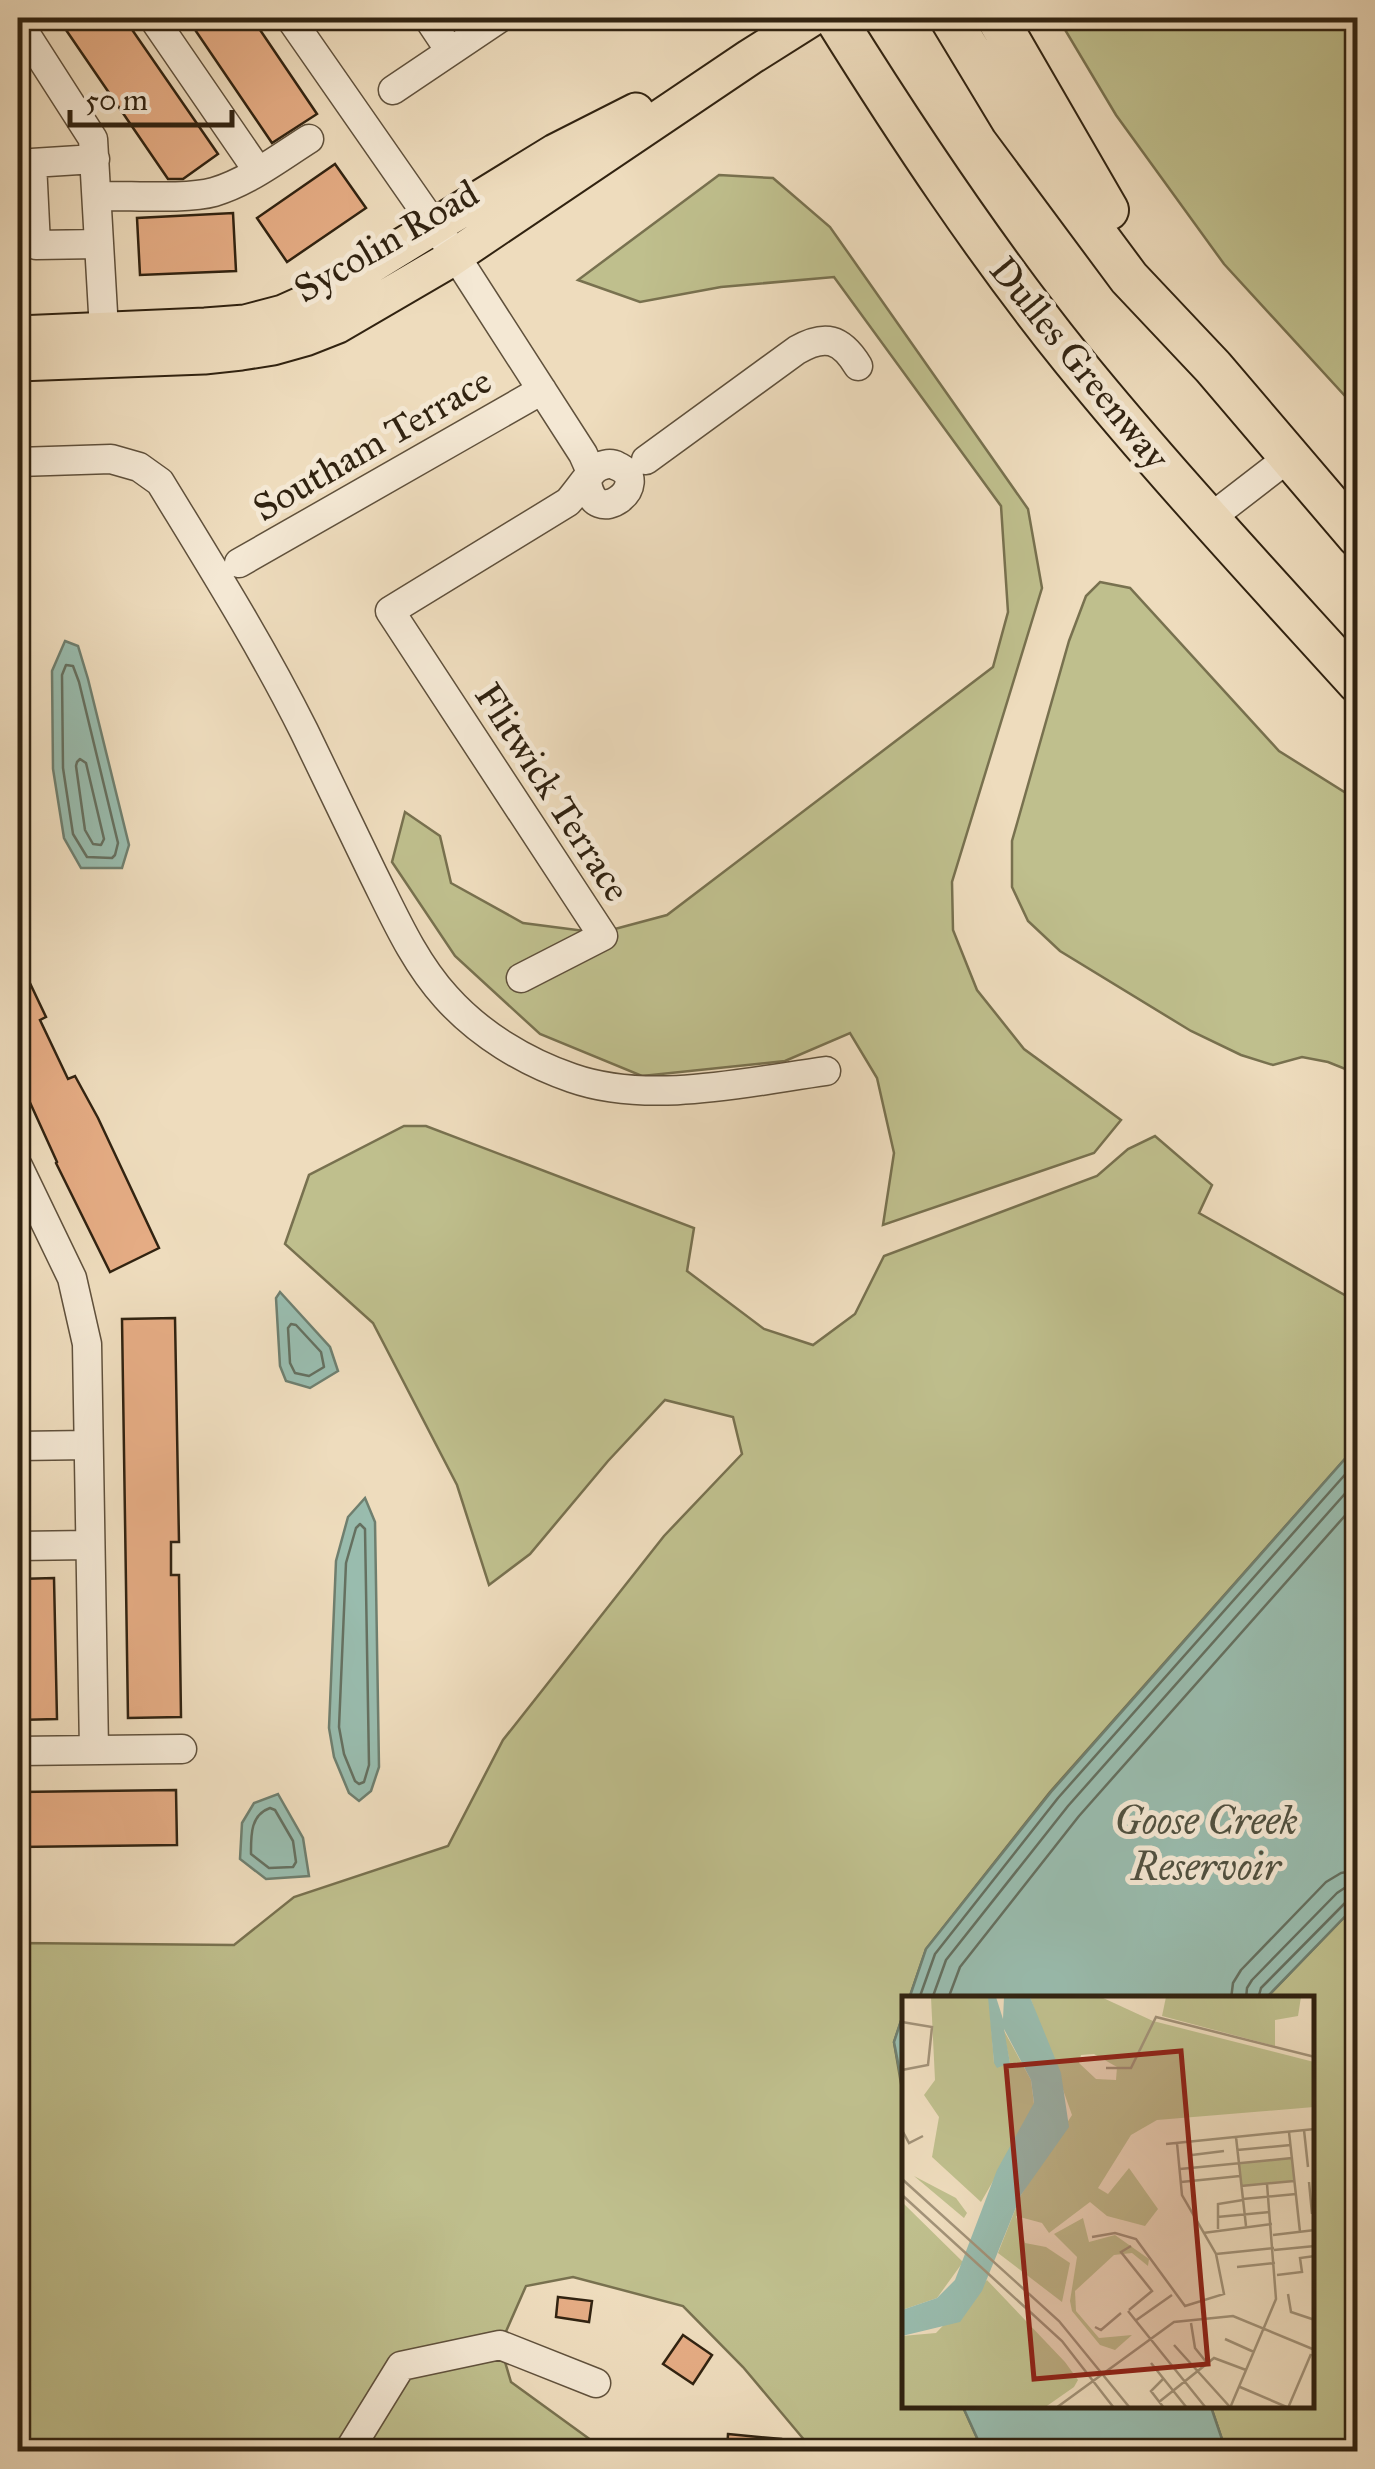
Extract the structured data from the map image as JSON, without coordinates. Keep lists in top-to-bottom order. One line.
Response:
{"streets":{"highway":["Dulles Greenway"],"main road":["Sycolin Road"],"street":["Southam Terrace","Flitwick Terrace"]},"water":["Goose Creek Reservoir"],"scale_bar":"50 m"}
